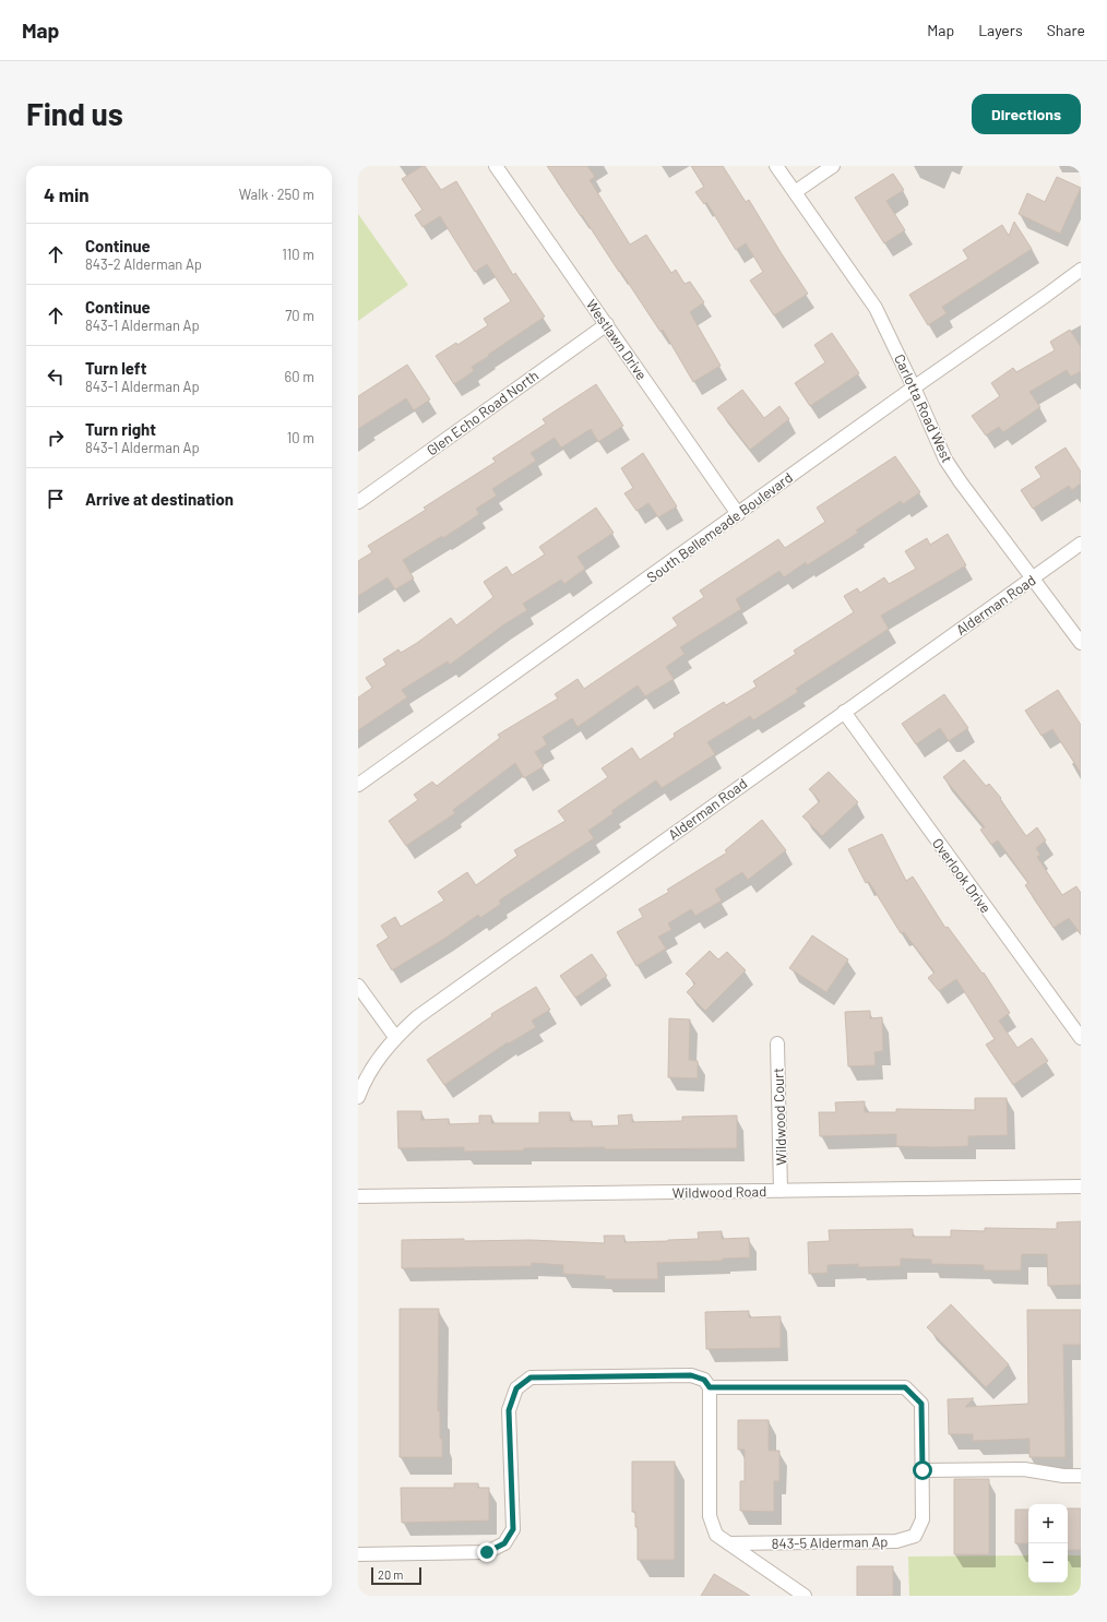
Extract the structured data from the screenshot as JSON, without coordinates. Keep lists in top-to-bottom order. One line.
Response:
{"streets":{"street":["Westlawn Drive","Carlotta Road West","Glen Echo Road North","South Bellemeade Boulevard","Alderman Road","Overlook Drive","Wildwood Court","Wildwood Road","843-5 Alderman Ap"]},"crossings":[["Westlawn Drive","Glen Echo Road North"],["Westlawn Drive","South Bellemeade Boulevard"],["Carlotta Road West","South Bellemeade Boulevard"],["Carlotta Road West","Alderman Road"],["Alderman Road","Overlook Drive"],["Wildwood Court","Wildwood Road"]],"scale_bar":"20 m","page":{"header":"Map","nav":["Map","Layers","Share"],"buttons":"Directions","title":"Find us","heading":["4 min","Walk · 250 m"],"list":[["Continue","843-2 Alderman Ap","110 m"],["Continue","843-1 Alderman Ap","70 m"],["Turn left","843-1 Alderman Ap","60 m"],["Turn right","843-1 Alderman Ap","10 m"],"Arrive at destination"],"map_buttons":["+","−"],"scale":"20 m"}}
